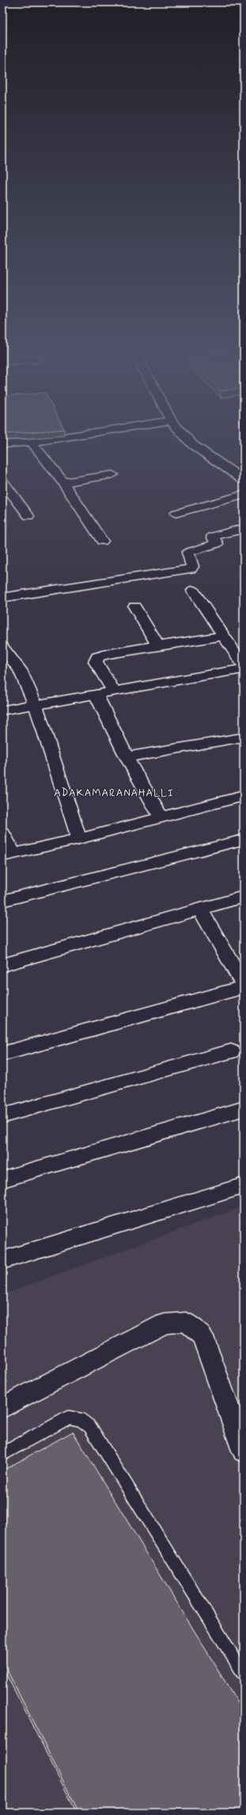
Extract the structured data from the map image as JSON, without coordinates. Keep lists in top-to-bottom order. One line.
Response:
{"districts":["ADAKAMARANAHALLI"]}
